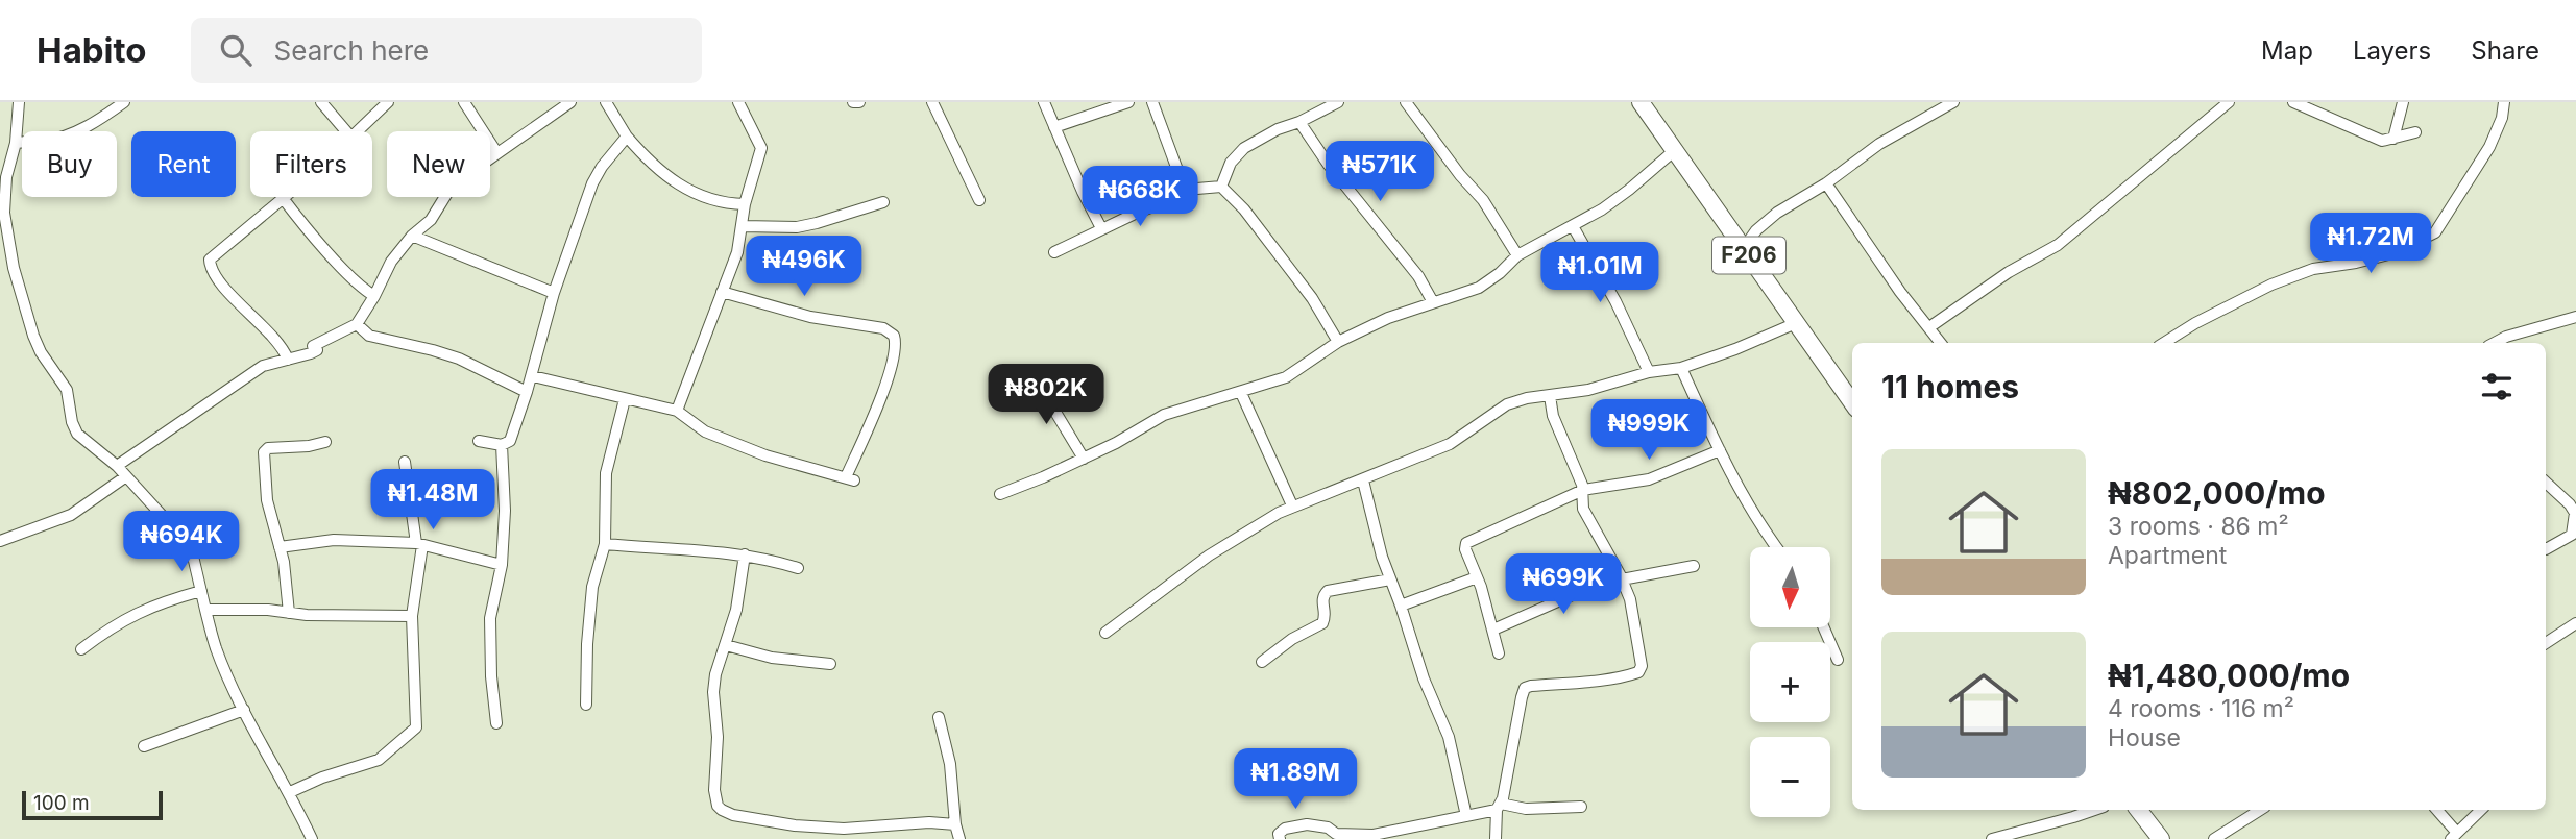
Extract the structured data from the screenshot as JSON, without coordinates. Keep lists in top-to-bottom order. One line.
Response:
{"streets":{"main road":["F206"]},"scale_bar":"100 m","north":"bottom","page":{"header":"Habito","search":"Search here","nav":["Map","Layers","Share"],"chip":["Buy","Rent","Filters","New"],"price":["₦571K","₦668K","₦1.72M","₦496K","₦1.01M","₦802K","₦999K","₦1.48M","₦694K","₦699K","₦1.89M"],"heading":"11 homes","list":[{"name":"₦802,000/mo","note":"3 rooms · 86 m² · Apartment"},{"name":"₦1,480,000/mo","note":"4 rooms · 116 m² · House"}],"map_buttons":["+","−"],"scale":"100 m"}}
